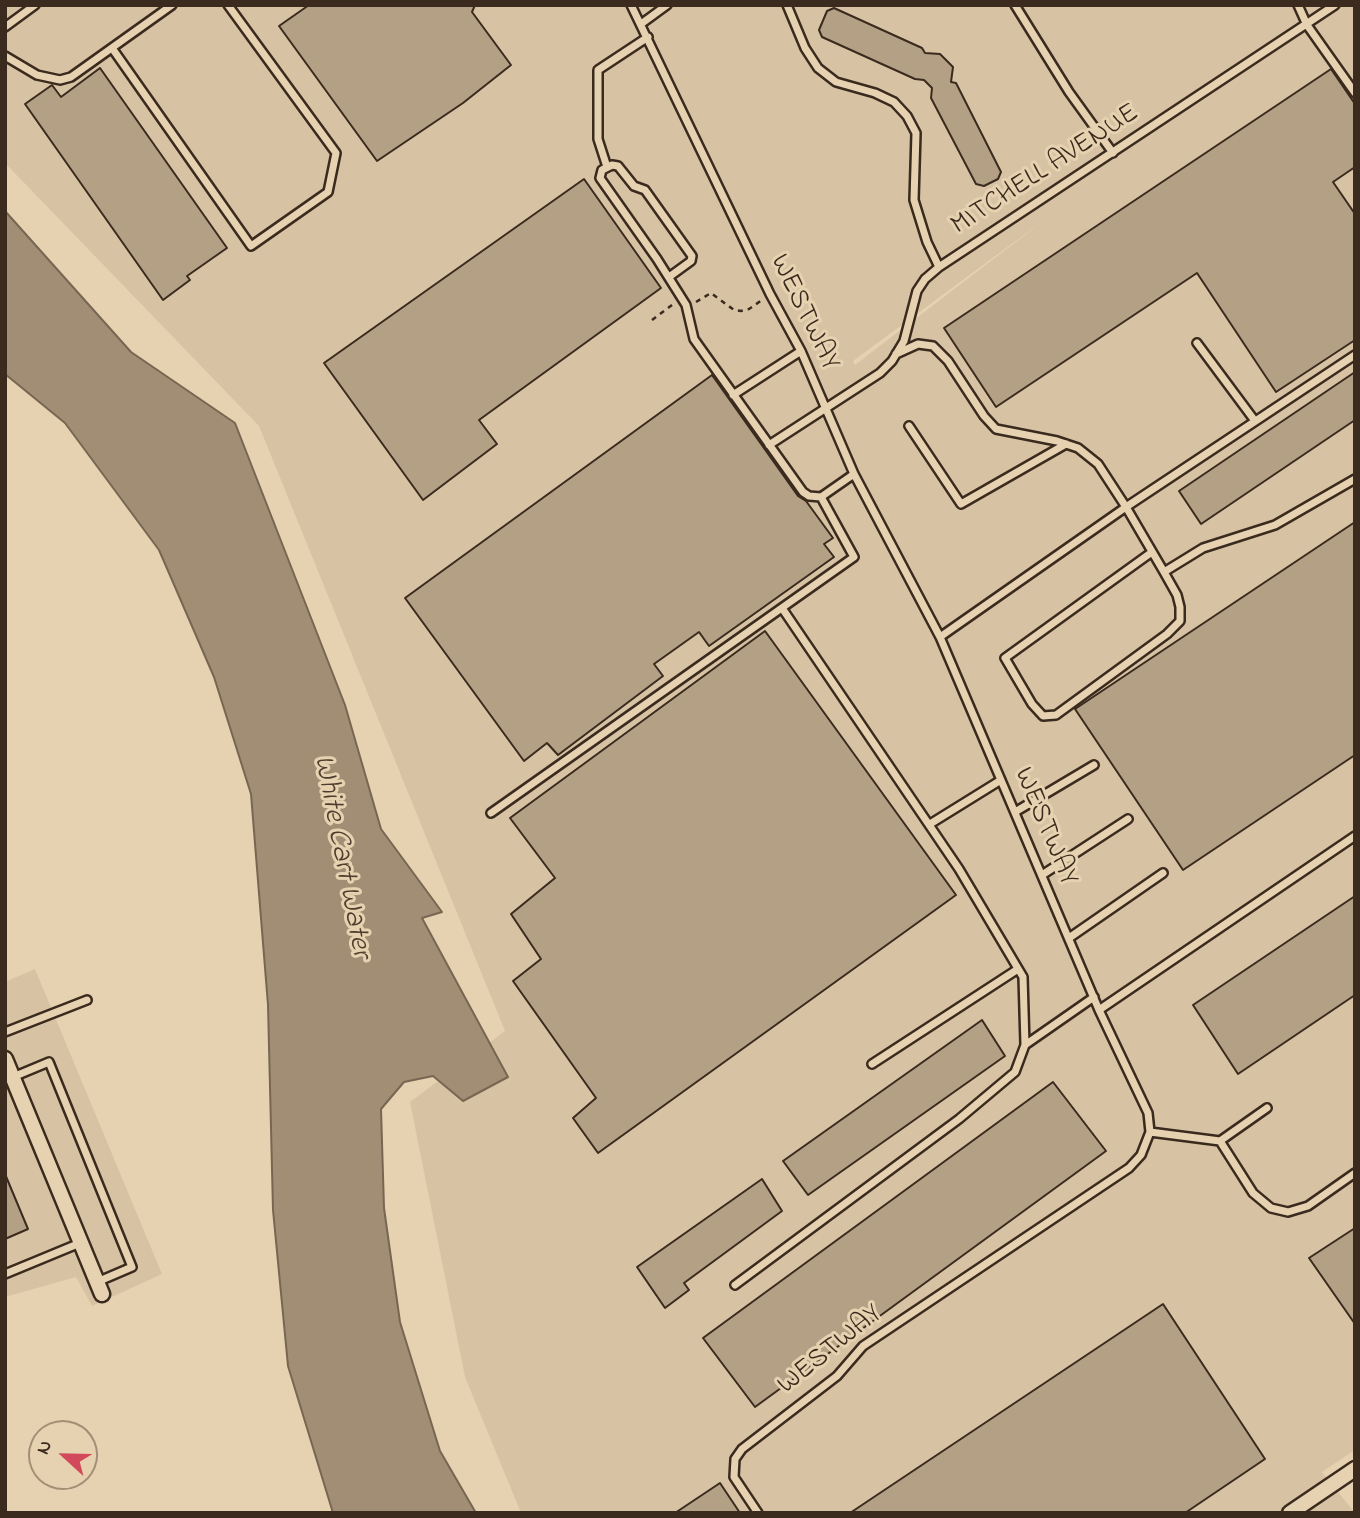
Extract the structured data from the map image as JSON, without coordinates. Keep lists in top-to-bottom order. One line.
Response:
{"streets":{"lane":["MITCHELL AVENUE","WESTWAY"]},"crossings":[["MITCHELL AVENUE","WESTWAY"]],"water":["White Cart Water"],"north":"left"}
